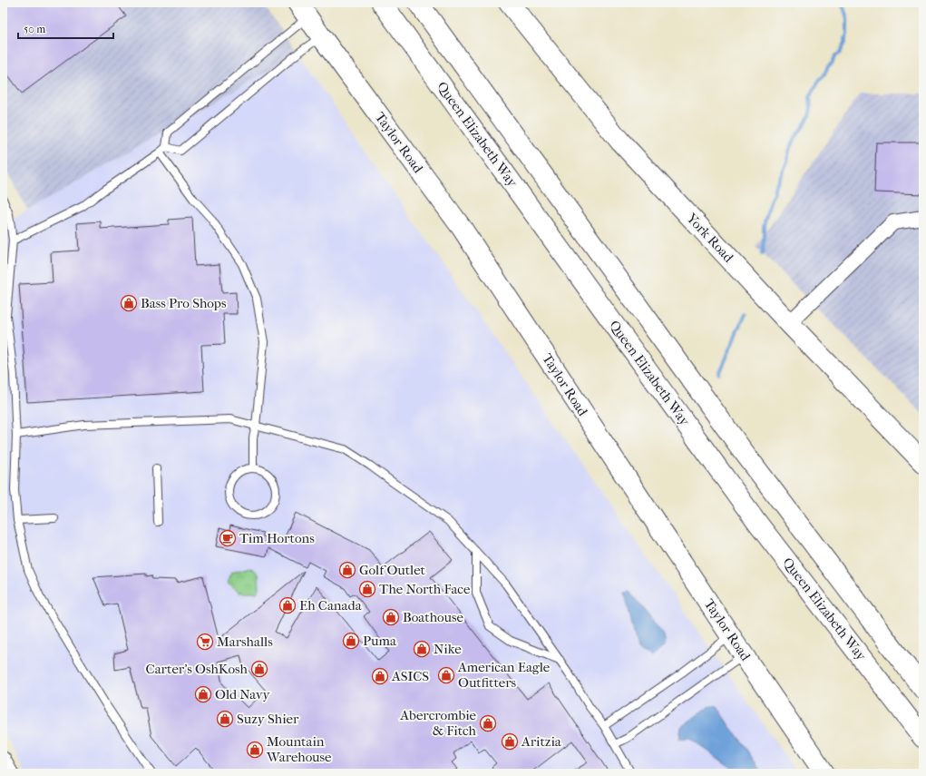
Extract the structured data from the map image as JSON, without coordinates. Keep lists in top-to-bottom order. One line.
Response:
{"streets":{"main road":["Queen Elizabeth Way","Taylor Road","York Road"]},"places":{"shop":["Bass Pro Shops","Golf Outlet","The North Face","Eh Canada","Boathouse","Puma","Nike","Carter's OshKosh","American Eagle Outfitters","ASICS","Old Navy","Suzy Shier","Abercrombie & Fitch","Aritzia","Mountain Warehouse"],"cafe":["Tim Hortons"],"supermarket":["Marshalls"]},"scale_bar":"50 m"}
